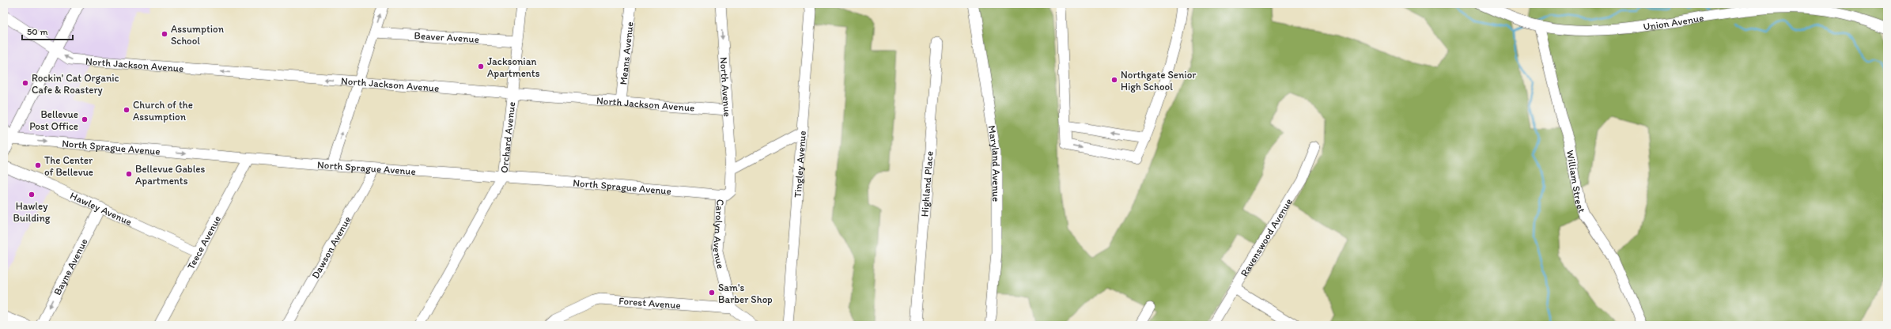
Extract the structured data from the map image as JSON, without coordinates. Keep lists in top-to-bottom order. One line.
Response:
{"streets":{"street":["Union Avenue","Beaver Avenue","Means Avenue","North Jackson Avenue","North Avenue","Orchard Avenue","North Sprague Avenue","Maryland Avenue","Tingley Avenue","William Street","Highland Place","Hawley Avenue","Carolyn Avenue","Ravenswood Avenue","Teece Avenue","Dawson Avenue","Bayne Avenue","Forest Avenue"]},"crossings":[["Union Avenue","William Street"],["Beaver Avenue","Orchard Avenue"],["Means Avenue","North Jackson Avenue"],["North Jackson Avenue","North Avenue"],["North Jackson Avenue","Orchard Avenue"],["North Avenue","Carolyn Avenue"],["Orchard Avenue","North Sprague Avenue"],["North Sprague Avenue","Carolyn Avenue"],["North Sprague Avenue","Teece Avenue"],["North Sprague Avenue","Dawson Avenue"],["Hawley Avenue","Teece Avenue"],["Hawley Avenue","Bayne Avenue"],["Carolyn Avenue","Forest Avenue"]],"one_way":["North Jackson Avenue","North Avenue","Bayne Avenue"],"places":["Assumption School","Jacksonian Apartments","Northgate Senior High School","Rockin' Cat Organic Cafe & Roastery","Church of the Assumption","Bellevue Post Office","The Center of Bellevue","Bellevue Gables Apartments","Hawley Building","Sam's Barber Shop"],"scale_bar":"50 m"}
